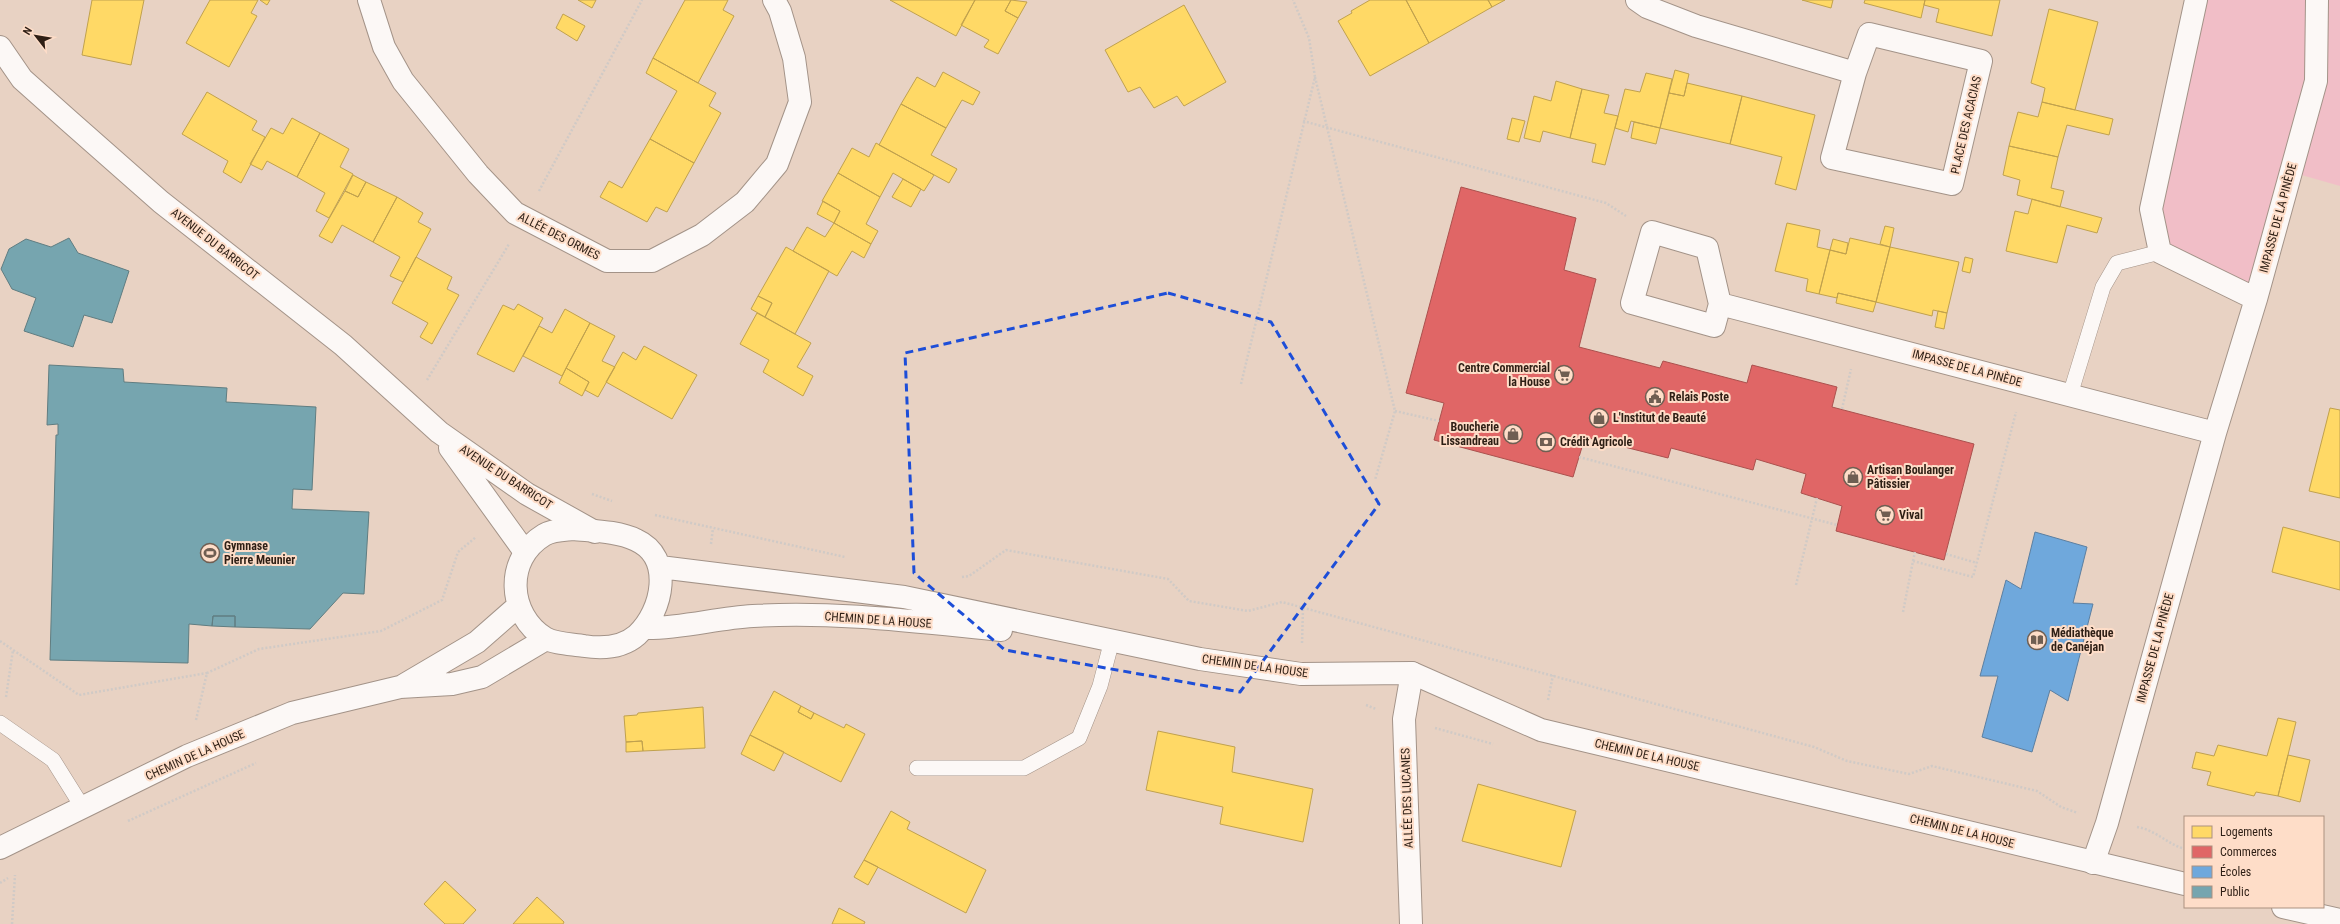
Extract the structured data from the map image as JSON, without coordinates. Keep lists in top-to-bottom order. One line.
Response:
{"streets":{"street":["PLACE DES ACACIAS","IMPASSE DE LA PINÈDE","ALLÉE DES ORMES","AVENUE DU BARRICOT","CHEMIN DE LA HOUSE","ALLÉE DES LUCANES"]},"crossings":[["IMPASSE DE LA PINÈDE","CHEMIN DE LA HOUSE"],["AVENUE DU BARRICOT","CHEMIN DE LA HOUSE"],["CHEMIN DE LA HOUSE","ALLÉE DES LUCANES"]],"places":{"supermarket":["Centre Commercial la House","Vival"],"public building":["Relais Poste"],"shop":["L'Institut de Beauté","Boucherie Lissandreau","Artisan Boulanger Pâtissier"],"bank":["Crédit Agricole"],"sports":["Gymnase Pierre Meunier"],"library":["Médiathèque de Canéjan"]},"legend":["Logements","Commerces","Écoles","Public"],"north":"top left"}
